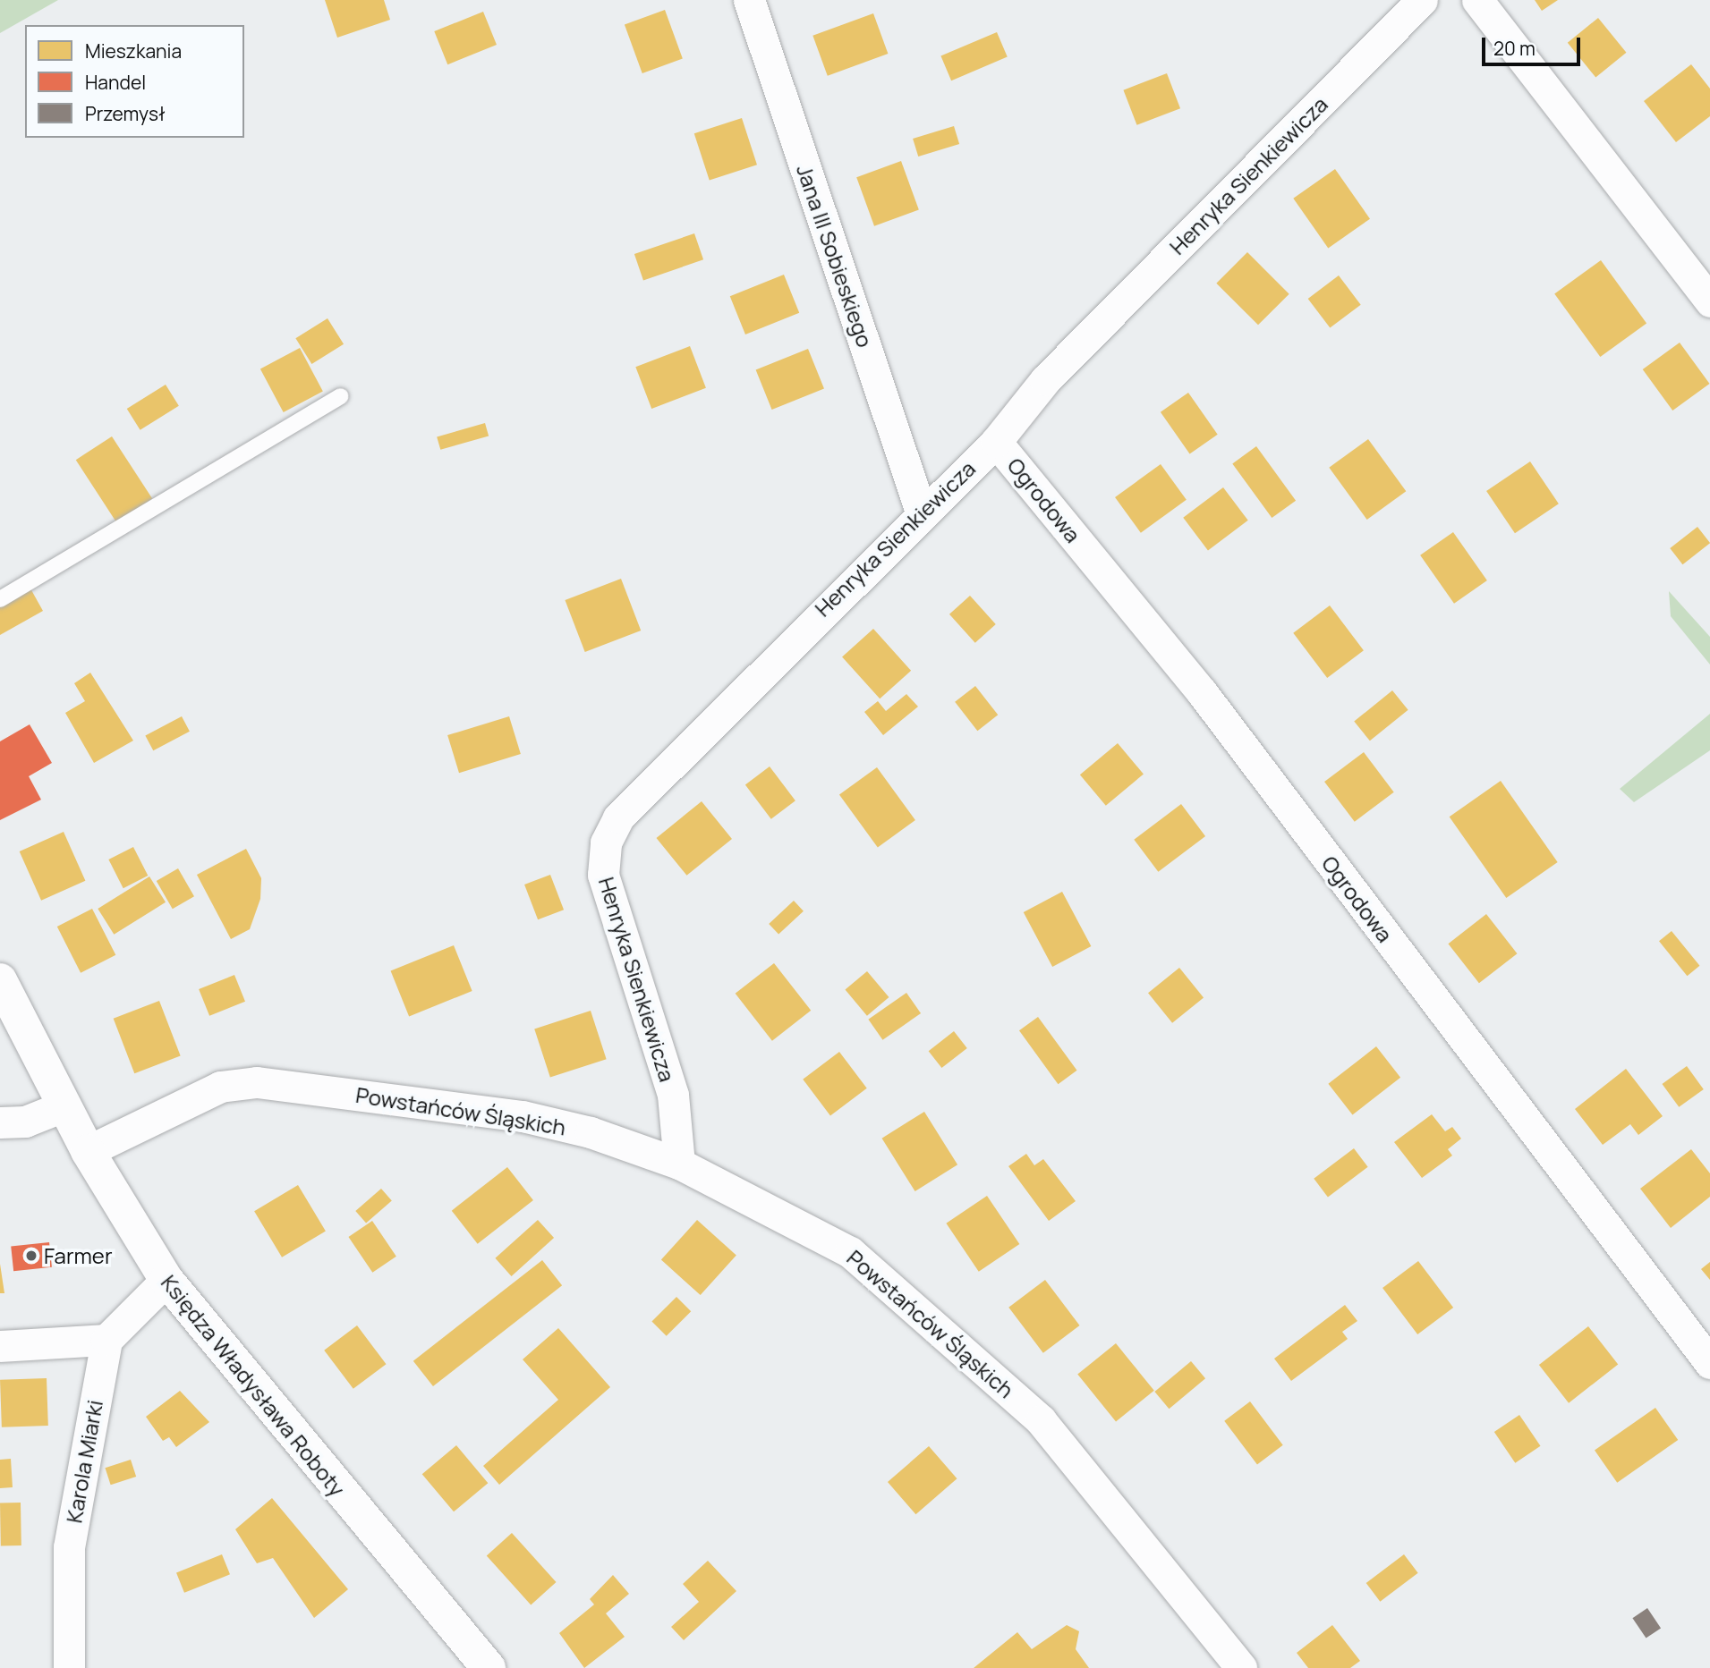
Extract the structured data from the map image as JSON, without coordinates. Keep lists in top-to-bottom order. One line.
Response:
{"streets":{"main road":["Księdza Władysława Roboty"],"street":["Henryka Sienkiewicza","Jana III Sobieskiego","Ogrodowa","Powstańców Śląskich","Karola Miarki"]},"crossings":[["Henryka Sienkiewicza","Jana III Sobieskiego"],["Henryka Sienkiewicza","Ogrodowa"],["Henryka Sienkiewicza","Powstańców Śląskich"],["Powstańców Śląskich","Księdza Władysława Roboty"]],"places":["Farmer"],"legend":["Mieszkania","Handel","Przemysł"],"scale_bar":"20 m"}
